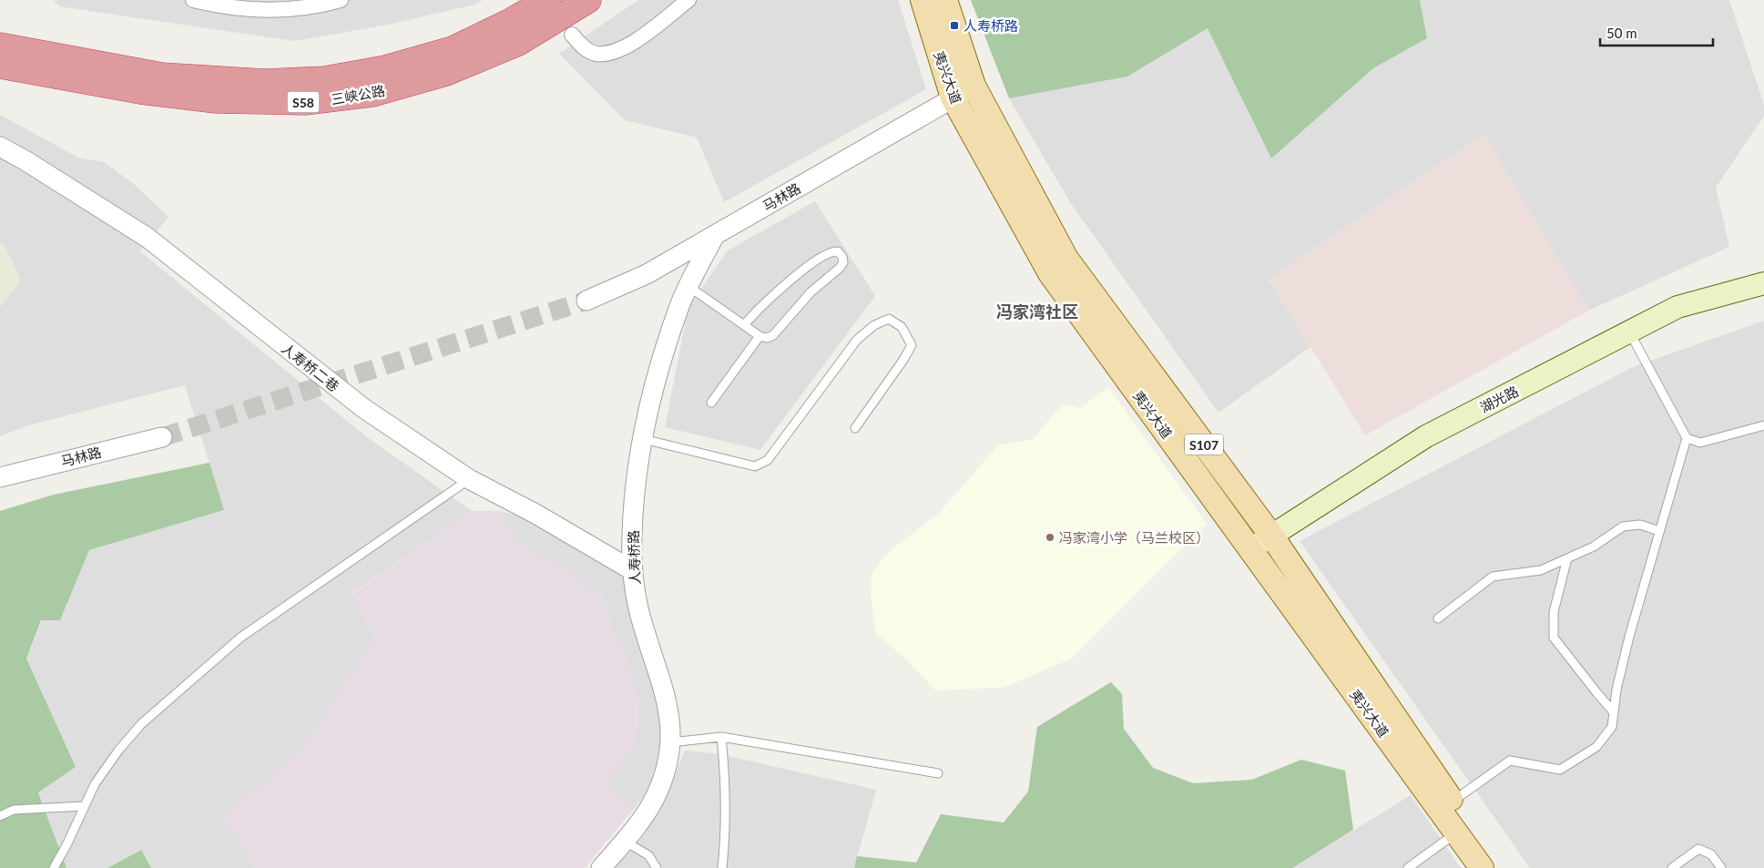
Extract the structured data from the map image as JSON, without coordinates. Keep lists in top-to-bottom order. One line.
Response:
{"streets":{"highway":["三峡公路","S58"],"main road":["夷兴大道","湖光路","S107"],"street":["马林路","人寿桥二巷","人寿桥路"]},"crossings":[["夷兴大道","马林路"],["夷兴大道","湖光路"],["马林路","人寿桥路"],["人寿桥二巷","人寿桥路"]],"districts":["冯家湾社区"],"places":{"transit":["人寿桥路"],"other":["冯家湾小学（马兰校区）"]},"scale_bar":"50 m"}
